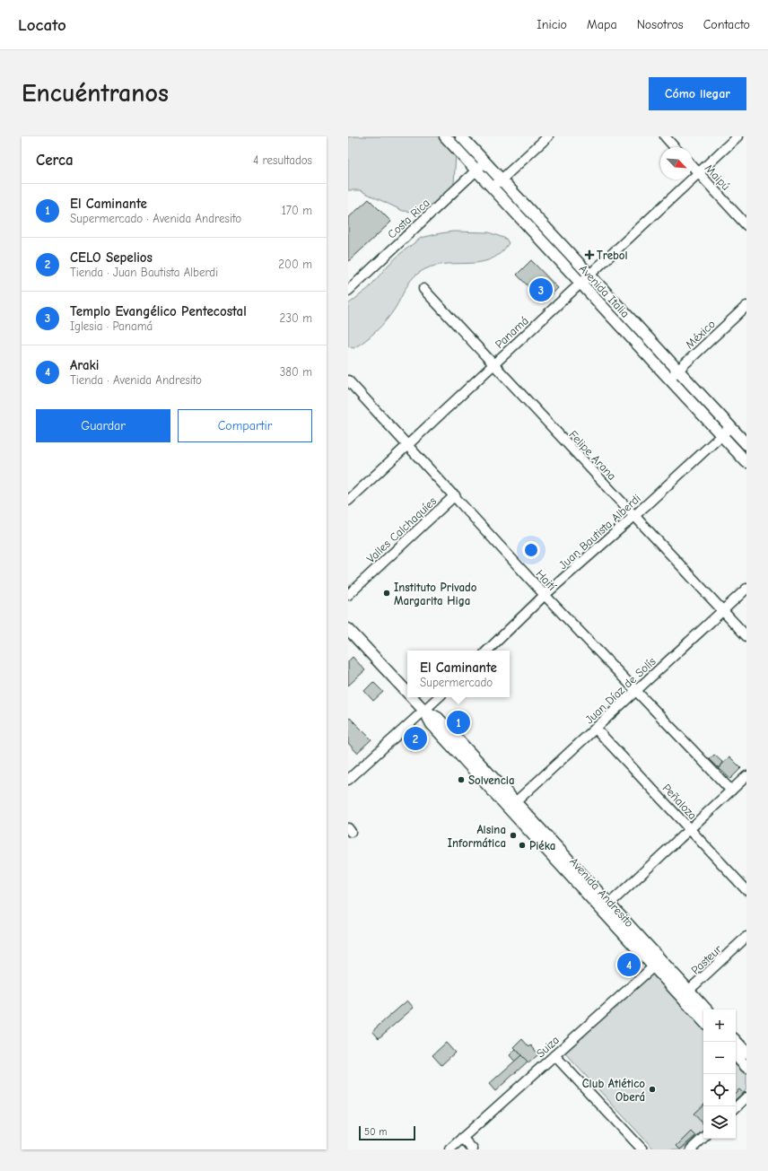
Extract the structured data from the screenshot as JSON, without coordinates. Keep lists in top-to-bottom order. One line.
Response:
{"streets":{"main road":["Avenida Italia","Avenida Andresito"],"street":["Maipú","Costa Rica","Panamá","México","Felipe Arana","Valles Calchaquíes","Juan Bautista Alberdi","Haití","Juan Díaz de Solís","Peñaloza","Pasteur","Suiza"]},"crossings":[["Maipú","Panamá"],["Costa Rica","Avenida Italia"],["Avenida Italia","Panamá"],["Avenida Italia","México"],["Avenida Italia","Juan Bautista Alberdi"],["Panamá","Felipe Arana"],["Panamá","Haití"],["Felipe Arana","Juan Bautista Alberdi"],["Felipe Arana","Juan Díaz de Solís"],["Valles Calchaquíes","Haití"],["Juan Bautista Alberdi","Haití"],["Haití","Juan Díaz de Solís"],["Juan Díaz de Solís","Peñaloza"],["Juan Díaz de Solís","Avenida Andresito"],["Avenida Andresito","Pasteur"],["Avenida Andresito","Suiza"]],"places":{"health":["Trebol"],"other":["Instituto Privado Margarita Higa","Solvencia","Alsina Informática","Piéka","Club Atlético Oberá"]},"scale_bar":"50 m","north":"bottom right","page":{"header":"Locato","nav":["Inicio","Mapa","Nosotros","Contacto"],"buttons":["Cómo llegar",["Guardar","Compartir"]],"title":"Encuéntranos","heading":["Cerca","4 resultados"],"list":[{"mark":"1","name":"El Caminante","note":"Supermercado · Avenida Andresito","value":"170 m"},{"mark":"2","name":"CELO Sepelios","note":"Tienda · Juan Bautista Alberdi","value":"200 m"},{"mark":"3","name":"Templo Evangélico Pentecostal","note":"Iglesia · Panamá","value":"230 m"},{"mark":"4","name":"Araki","note":"Tienda · Avenida Andresito","value":"380 m"}],"pins":["3","1","2","4"],"popup":["El Caminante","Supermercado"],"map_buttons":["+","−"],"scale":"50 m"}}
